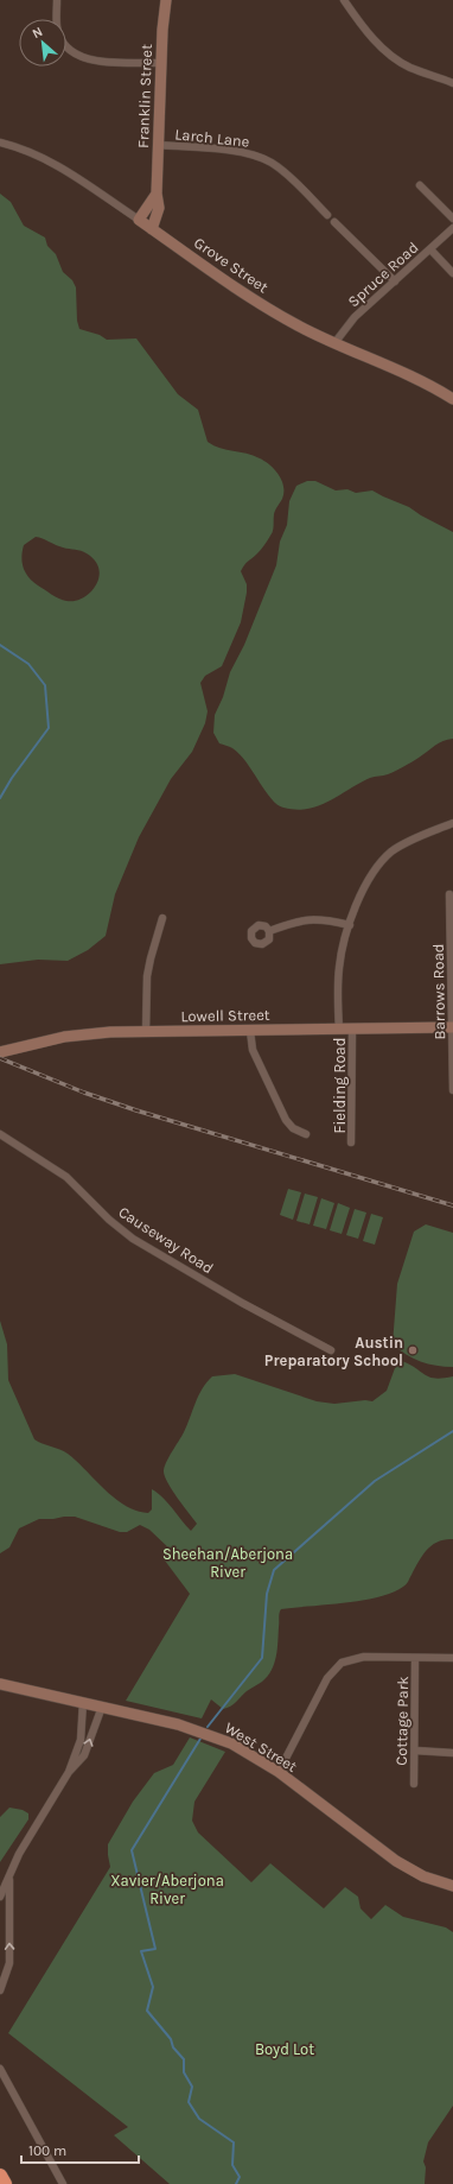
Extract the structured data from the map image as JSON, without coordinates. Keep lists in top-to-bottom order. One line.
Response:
{"streets":{"main road":["Franklin Street","Grove Street","Lowell Street","West Street"],"street":["Larch Lane","Spruce Road","Barrows Road","Fielding Road","Causeway Road","Cottage Park"]},"crossings":[["Franklin Street","Larch Lane"],["Franklin Street","Grove Street"],["Grove Street","Spruce Road"],["Barrows Road","Lowell Street"],["Lowell Street","Fielding Road"]],"parks":["Sheehan/Aberjona River","Xavier/Aberjona River","Boyd Lot"],"places":["Austin Preparatory School"],"scale_bar":"100 m","north":"top left"}
